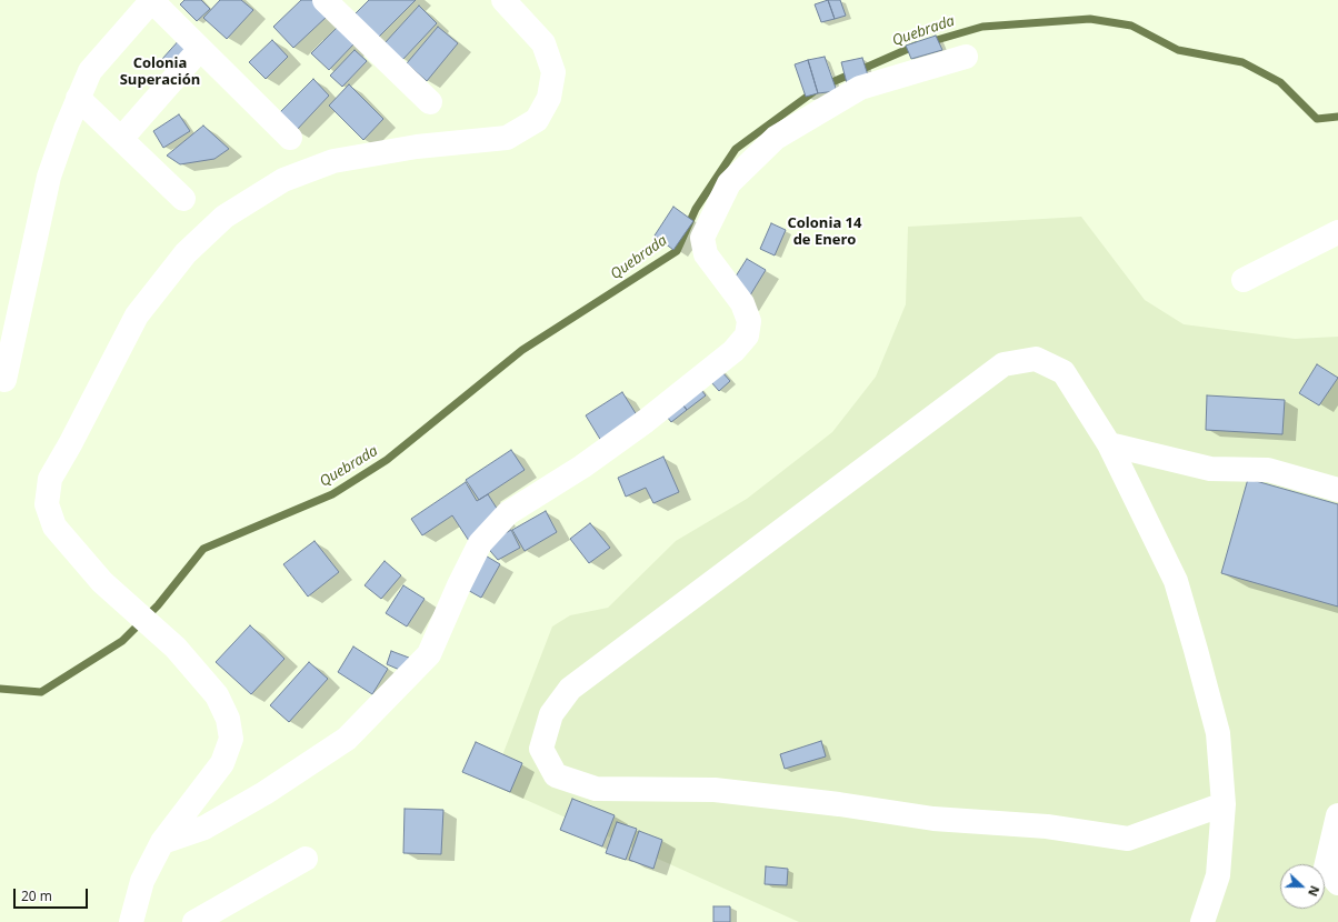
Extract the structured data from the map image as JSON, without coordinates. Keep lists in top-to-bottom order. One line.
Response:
{"districts":["Colonia Superación","Colonia 14 de Enero"],"water":["Quebrada"],"scale_bar":"20 m","north":"right"}
